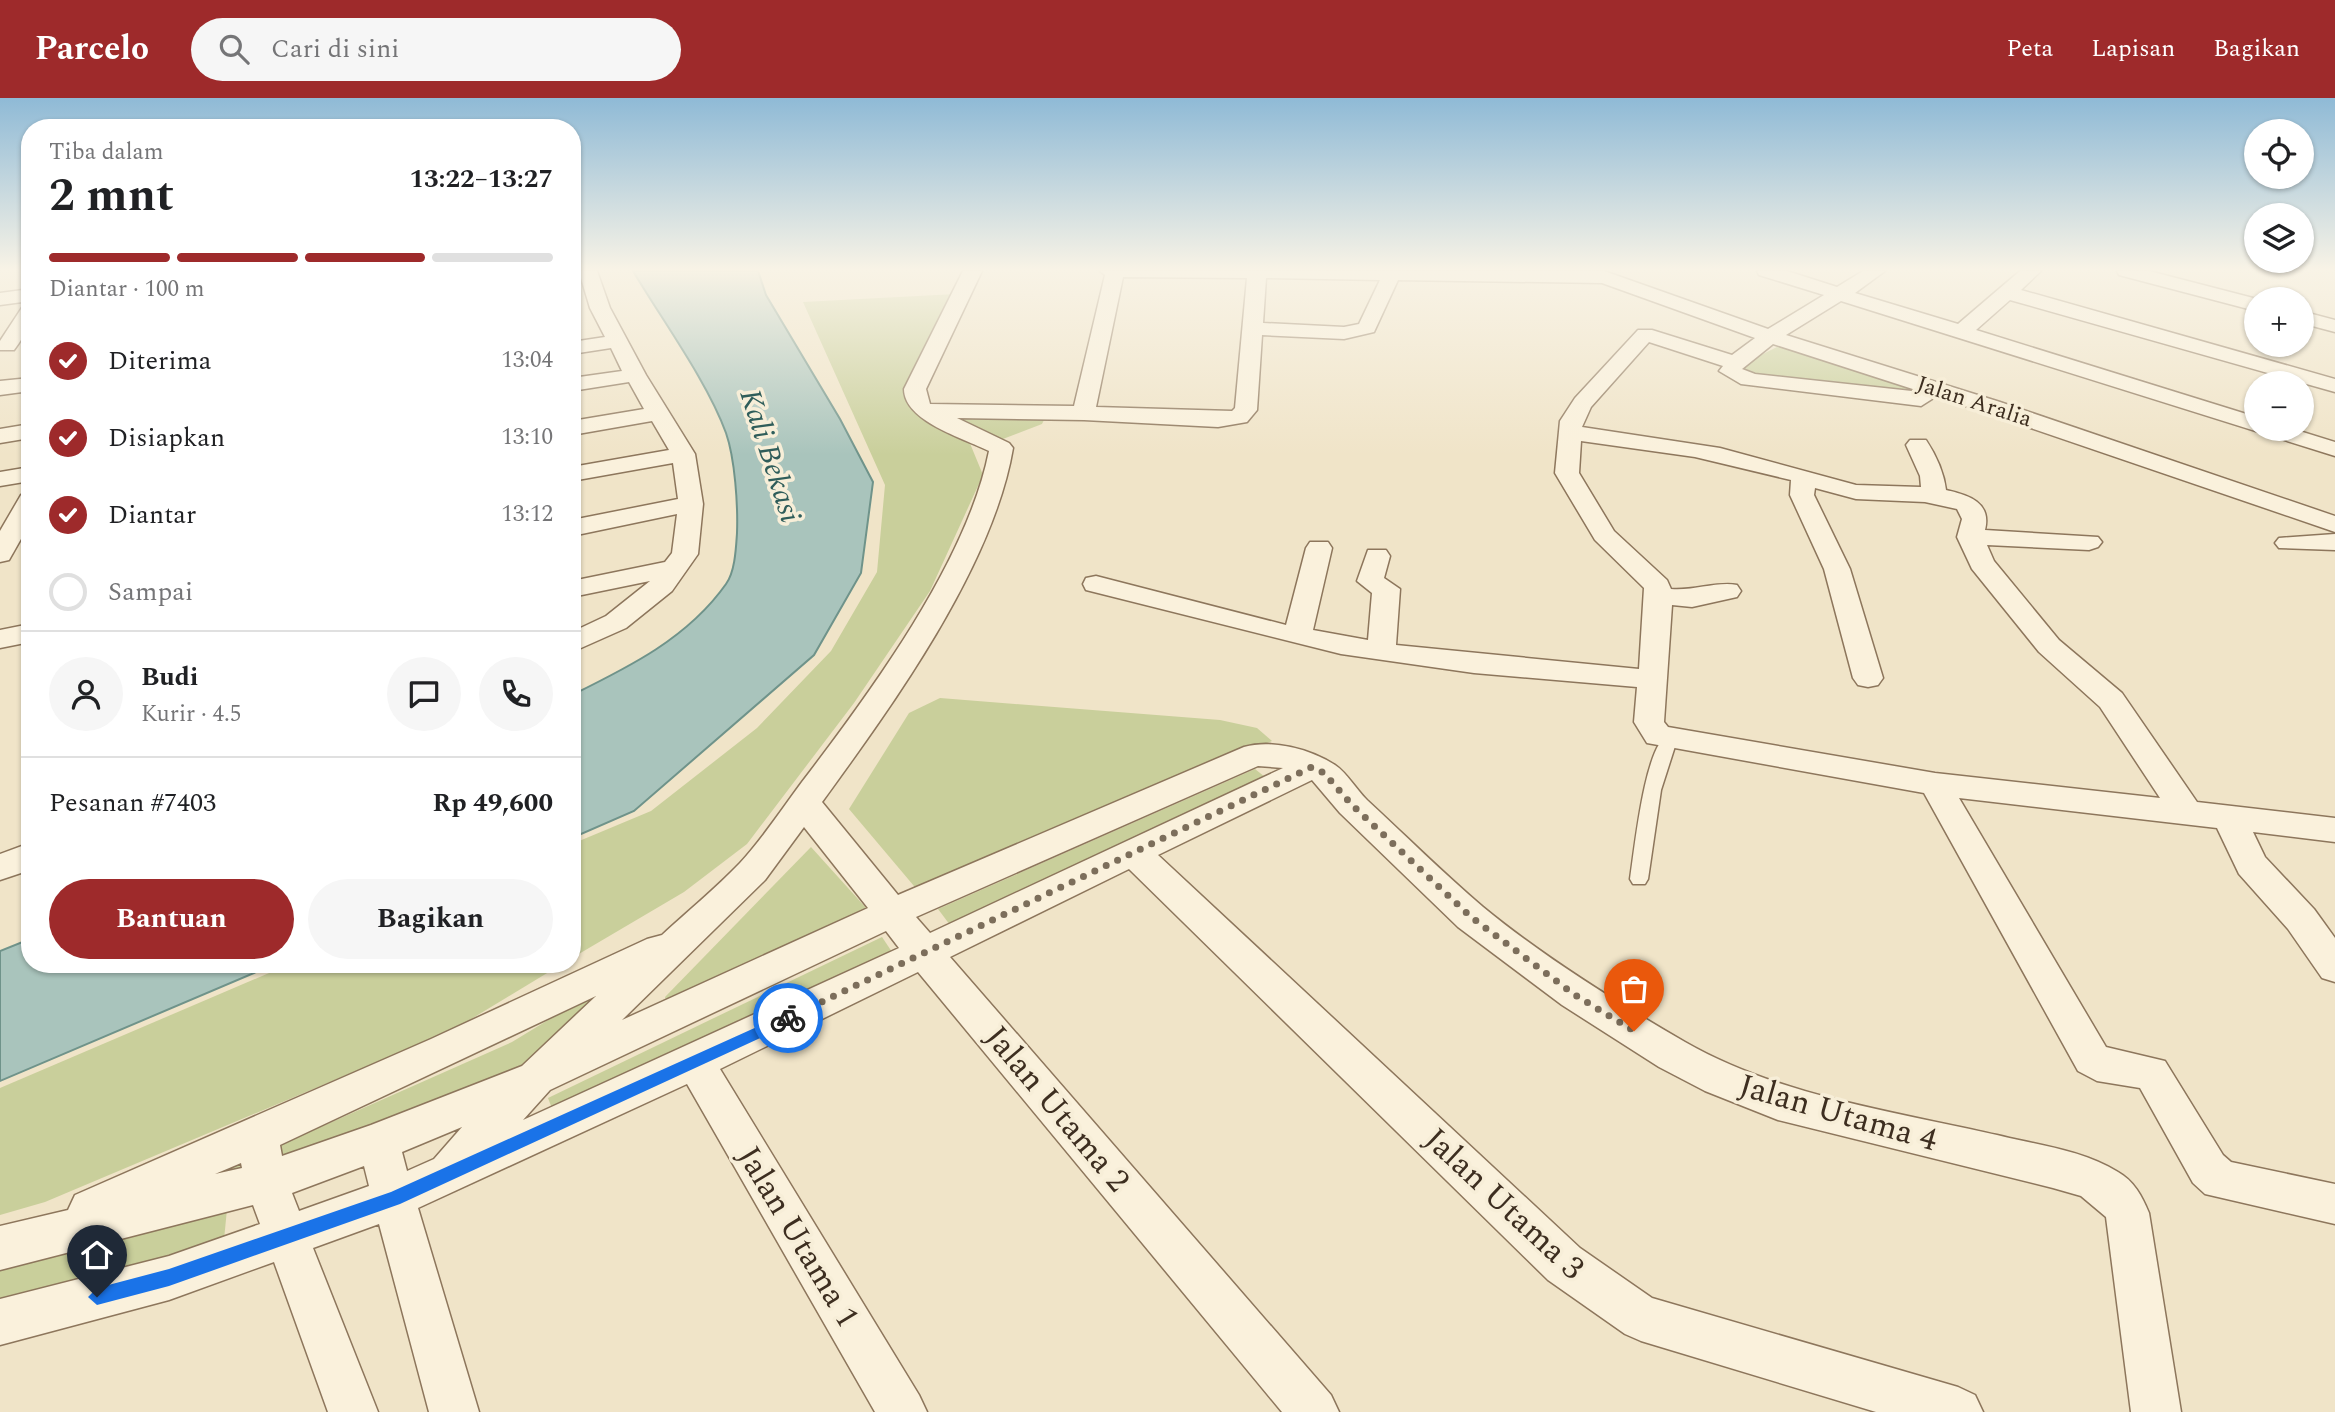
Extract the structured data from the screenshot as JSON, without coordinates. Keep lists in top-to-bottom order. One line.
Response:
{"streets":{"street":["Jalan Aralia","Jalan Utama 2","Jalan Utama 4","Jalan Utama 3","Jalan Utama 1"]},"water":["Kali Bekasi"],"page":{"header":"Parcelo","search":"Cari di sini","nav":["Peta","Lapisan","Bagikan"],"map_buttons":["+","−"],"heading":["2 mnt","Tiba dalam","13:22–13:27"],"panel":["Budi","Kurir · 4.5","Pesanan #7403","Rp 49,600"],"bar":"Diantar · 100 m","list":[["Diterima","13:04"],["Disiapkan","13:10"],["Diantar","13:12"],"Sampai"],"buttons":["Bantuan","Bagikan"]}}
